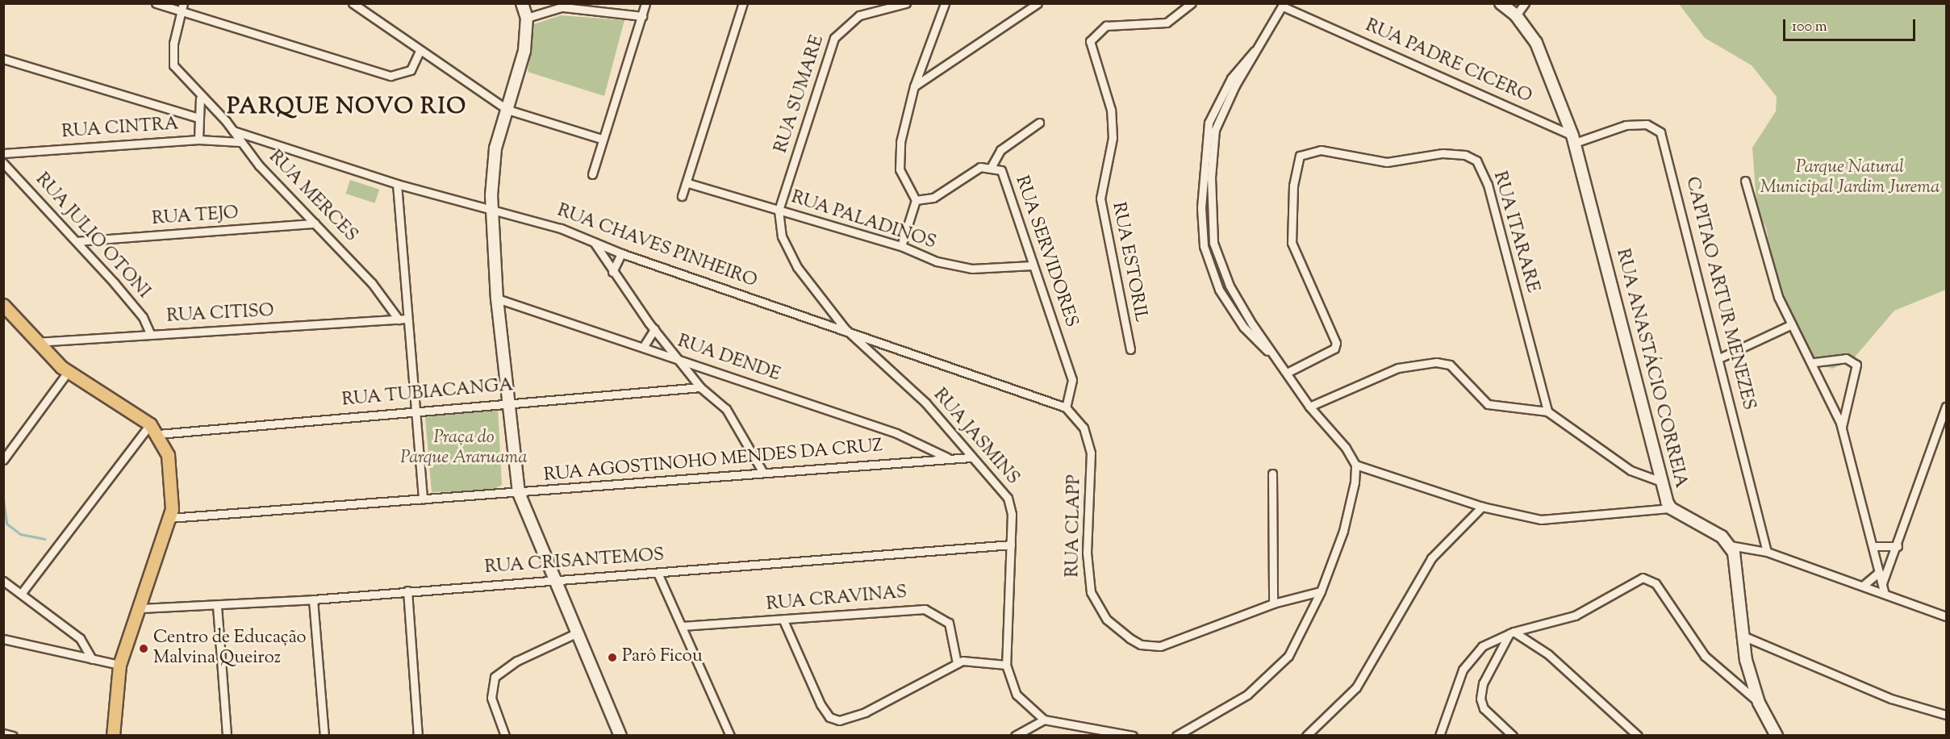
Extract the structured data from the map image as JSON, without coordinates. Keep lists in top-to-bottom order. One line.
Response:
{"streets":{"main road":["RUA ANASTÁCIO CORREIA"],"street":["RUA PADRE CICERO","RUA SUMARE","RUA CINTRA","RUA MERCES","RUA TEJO","RUA PALADINOS","RUA ITARARE","RUA JULIO OTONI","RUA CHAVES PINHEIRO","RUA SERVIDORES","RUA ESTORIL","CAPITAO ARTUR MENEZES","RUA CITISO","RUA DENDE","RUA TUBIACANGA","RUA JASMINS","RUA AGOSTINOHO MENDES DA CRUZ","RUA CLAPP","RUA CRISANTEMOS","RUA CRAVINAS"]},"crossings":[["RUA PADRE CICERO","CAPITAO ARTUR MENEZES"],["RUA PADRE CICERO","RUA ANASTÁCIO CORREIA"],["RUA SUMARE","RUA PALADINOS"],["RUA SUMARE","RUA JASMINS"],["RUA CINTRA","RUA MERCES"],["RUA MERCES","RUA TEJO"],["RUA MERCES","RUA CHAVES PINHEIRO"],["RUA MERCES","RUA CITISO"],["RUA TEJO","RUA JULIO OTONI"],["RUA PALADINOS","RUA SERVIDORES"],["RUA PALADINOS","RUA JASMINS"],["RUA JULIO OTONI","RUA CITISO"],["RUA CHAVES PINHEIRO","RUA SERVIDORES"],["RUA CHAVES PINHEIRO","RUA JASMINS"],["RUA CHAVES PINHEIRO","RUA CLAPP"],["RUA SERVIDORES","RUA CLAPP"],["CAPITAO ARTUR MENEZES","RUA ANASTÁCIO CORREIA"],["RUA DENDE","RUA AGOSTINOHO MENDES DA CRUZ"],["RUA JASMINS","RUA AGOSTINOHO MENDES DA CRUZ"],["RUA JASMINS","RUA CRISANTEMOS"]],"districts":["PARQUE NOVO RIO"],"parks":["Parque Natural Municipal Jardim Jurema","Praça do Parque Araruama"],"places":["Centro de Educação Malvina Queiroz","Parô Ficou"],"scale_bar":"100 m"}
